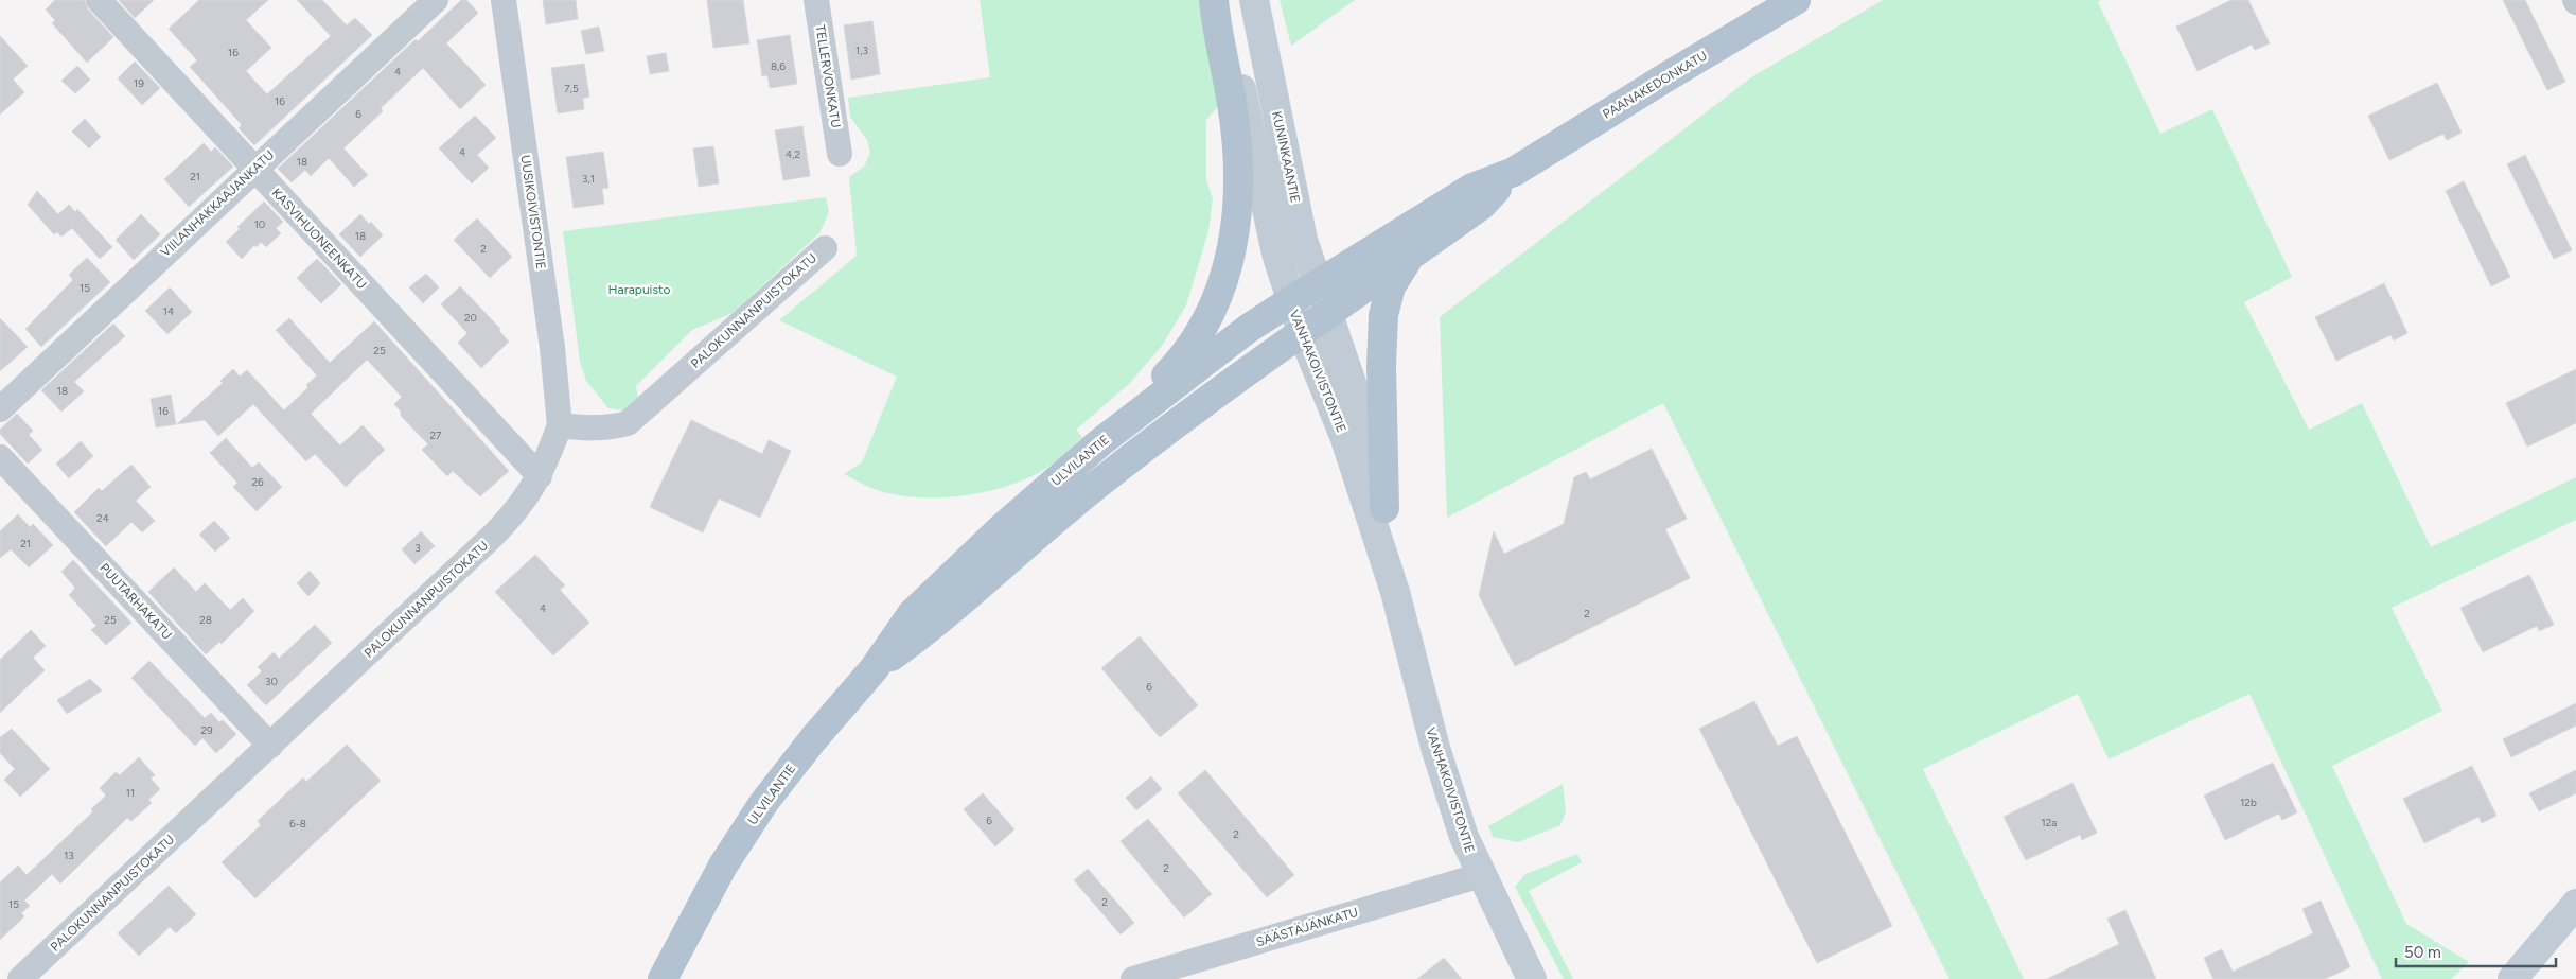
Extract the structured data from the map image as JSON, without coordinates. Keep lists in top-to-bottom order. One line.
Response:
{"streets":{"main road":["PAANAKEDONKATU","KUNINKAANTIE","VANHAKOIVISTONTIE","ULVILANTIE"],"street":["TELLERVONKATU","VIILANHAKKAAJANKATU","UUSIKOIVISTONTIE","KASVIHUONEENKATU","PALOKUNNANPUISTOKATU","PUUTARHAKATU","SÄÄSTÄJÄNKATU"]},"crossings":[["PAANAKEDONKATU","KUNINKAANTIE"],["PAANAKEDONKATU","VANHAKOIVISTONTIE"],["PAANAKEDONKATU","ULVILANTIE"],["KUNINKAANTIE","VANHAKOIVISTONTIE"],["KUNINKAANTIE","ULVILANTIE"],["VIILANHAKKAAJANKATU","KASVIHUONEENKATU"],["UUSIKOIVISTONTIE","PALOKUNNANPUISTOKATU"],["KASVIHUONEENKATU","PALOKUNNANPUISTOKATU"],["PALOKUNNANPUISTOKATU","PUUTARHAKATU"],["VANHAKOIVISTONTIE","ULVILANTIE"],["VANHAKOIVISTONTIE","SÄÄSTÄJÄNKATU"]],"parks":["Harapuisto"],"house_numbers":["1,3","16","8,6","4","19","7,5","16","6","4","4,2","18","21","3,1","10","18","2","15","14","20","25","18","16","27","26","24","21","3","4","2","25","28","30","6","29","11","12b","6","12a","6-8","2","13","2","2","15"],"scale_bar":"50 m"}
